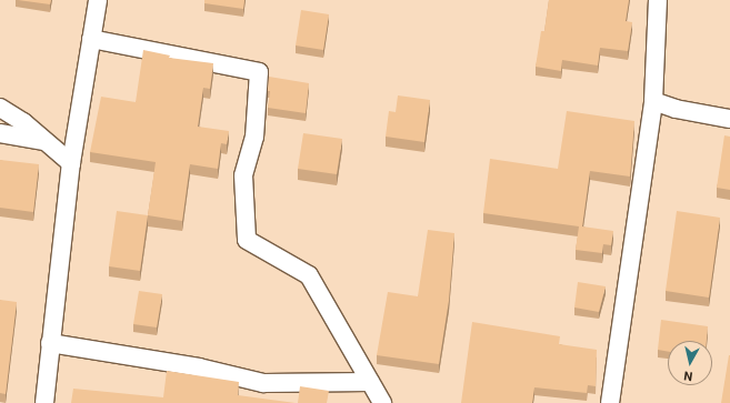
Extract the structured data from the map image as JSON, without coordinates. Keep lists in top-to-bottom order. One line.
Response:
{"north":"bottom"}
